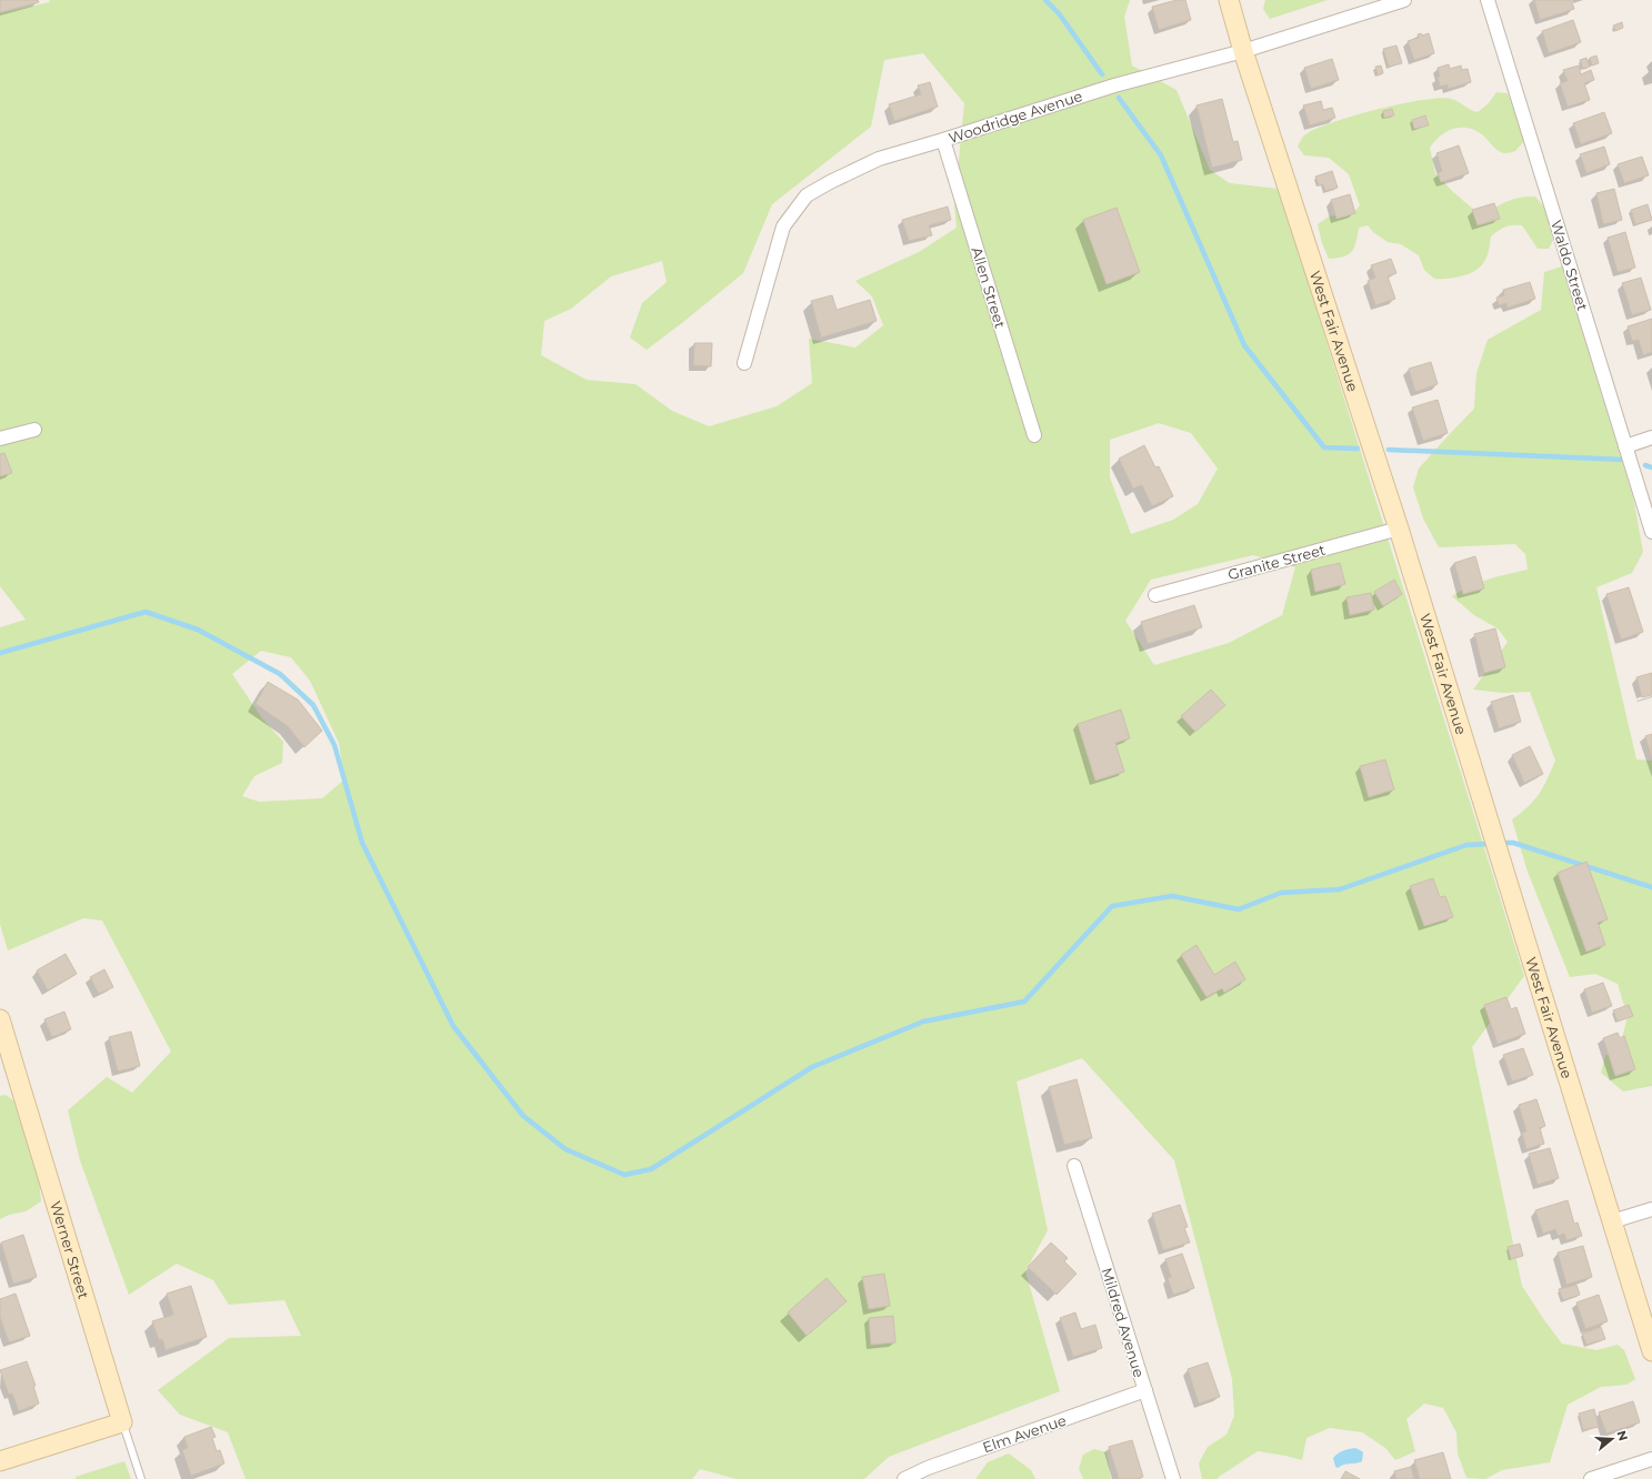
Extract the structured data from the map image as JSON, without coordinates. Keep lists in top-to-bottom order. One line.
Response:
{"streets":{"street":["Woodridge Avenue","Waldo Street","Allen Street","West Fair Avenue","Granite Street","Werner Street","Mildred Avenue","Elm Avenue"]},"crossings":[["Woodridge Avenue","Allen Street"],["Woodridge Avenue","West Fair Avenue"],["West Fair Avenue","Granite Street"],["Mildred Avenue","Elm Avenue"]],"north":"right"}
